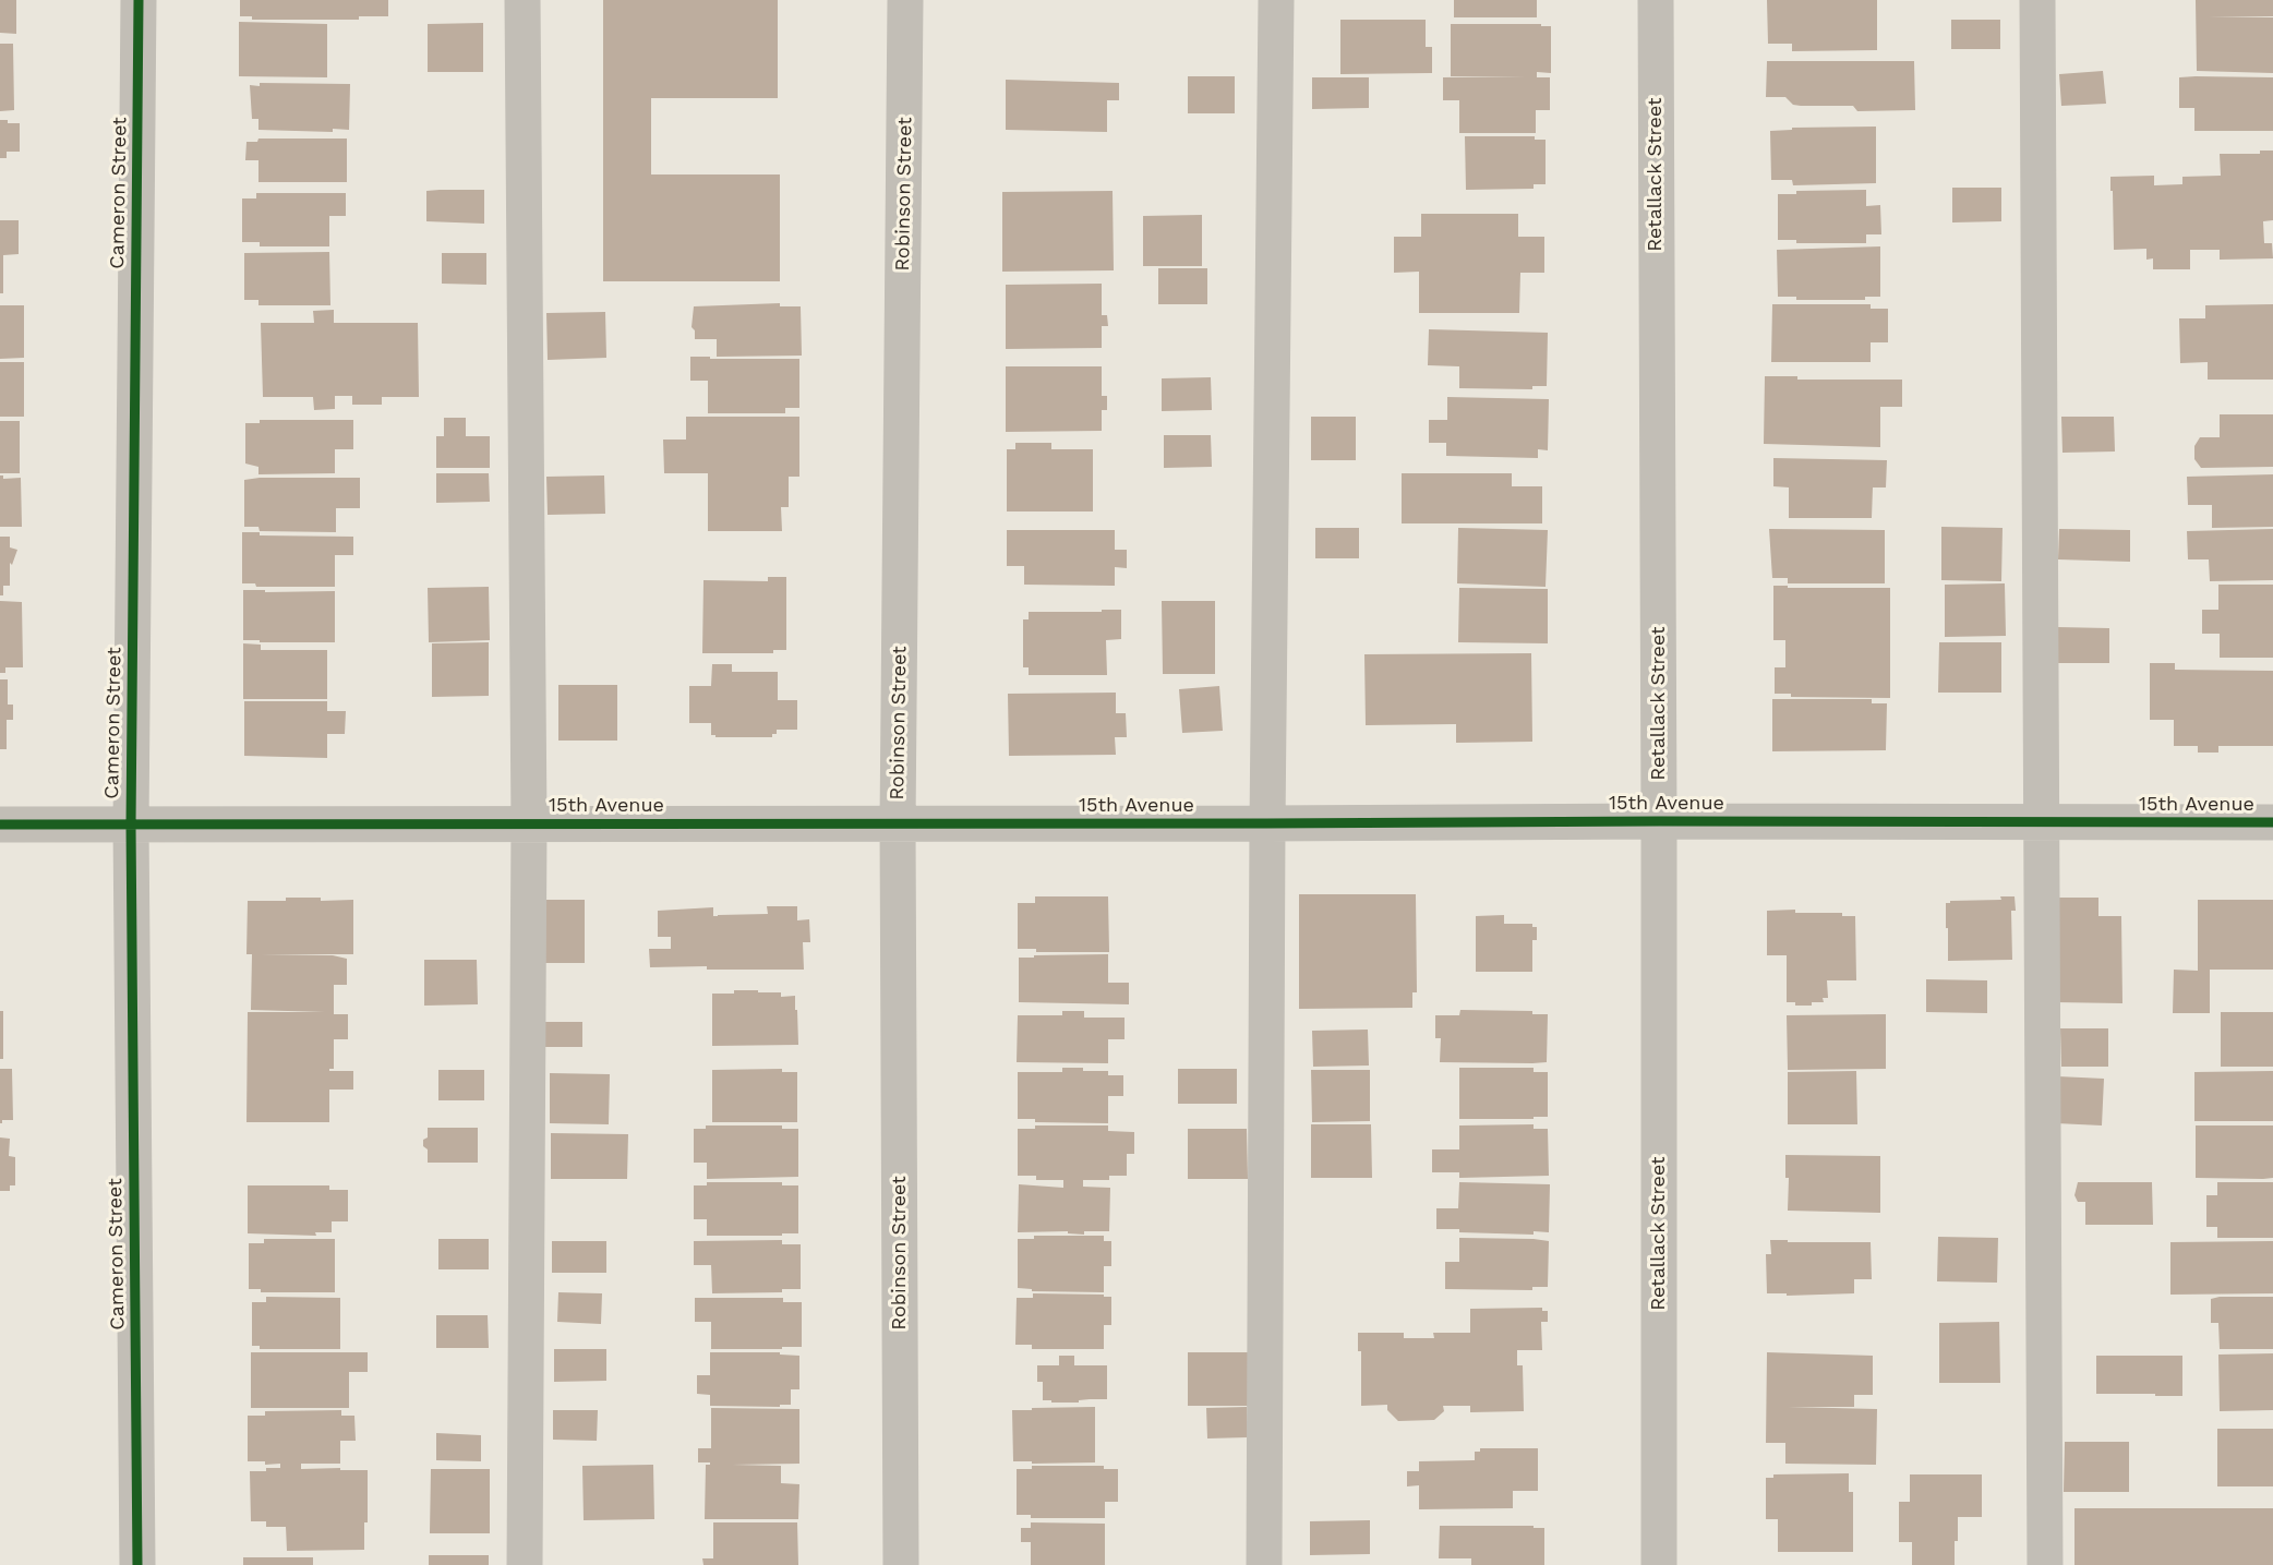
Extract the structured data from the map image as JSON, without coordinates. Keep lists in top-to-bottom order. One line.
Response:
{"streets":{"street":["Retallack Street","Cameron Street","Robinson Street","15th Avenue"]},"crossings":[["Retallack Street","15th Avenue"],["Cameron Street","15th Avenue"],["Robinson Street","15th Avenue"]]}
